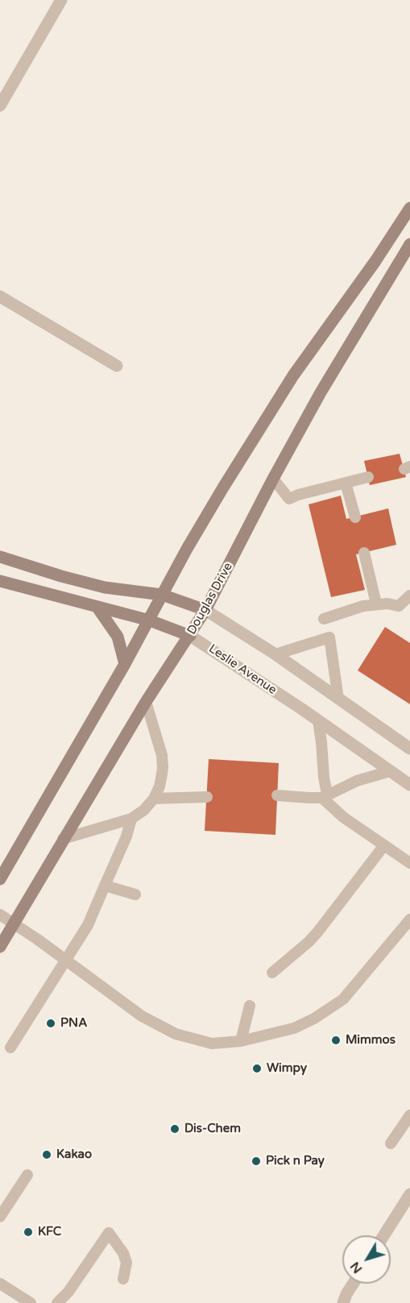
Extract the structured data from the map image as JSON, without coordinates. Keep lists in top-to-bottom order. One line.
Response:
{"streets":{"street":["Douglas Drive","Leslie Avenue"]},"crossings":[["Douglas Drive","Leslie Avenue"]],"places":["PNA","Mimmos","Wimpy","Dis-Chem","Kakao","Pick n Pay","KFC"],"north":"bottom left"}
